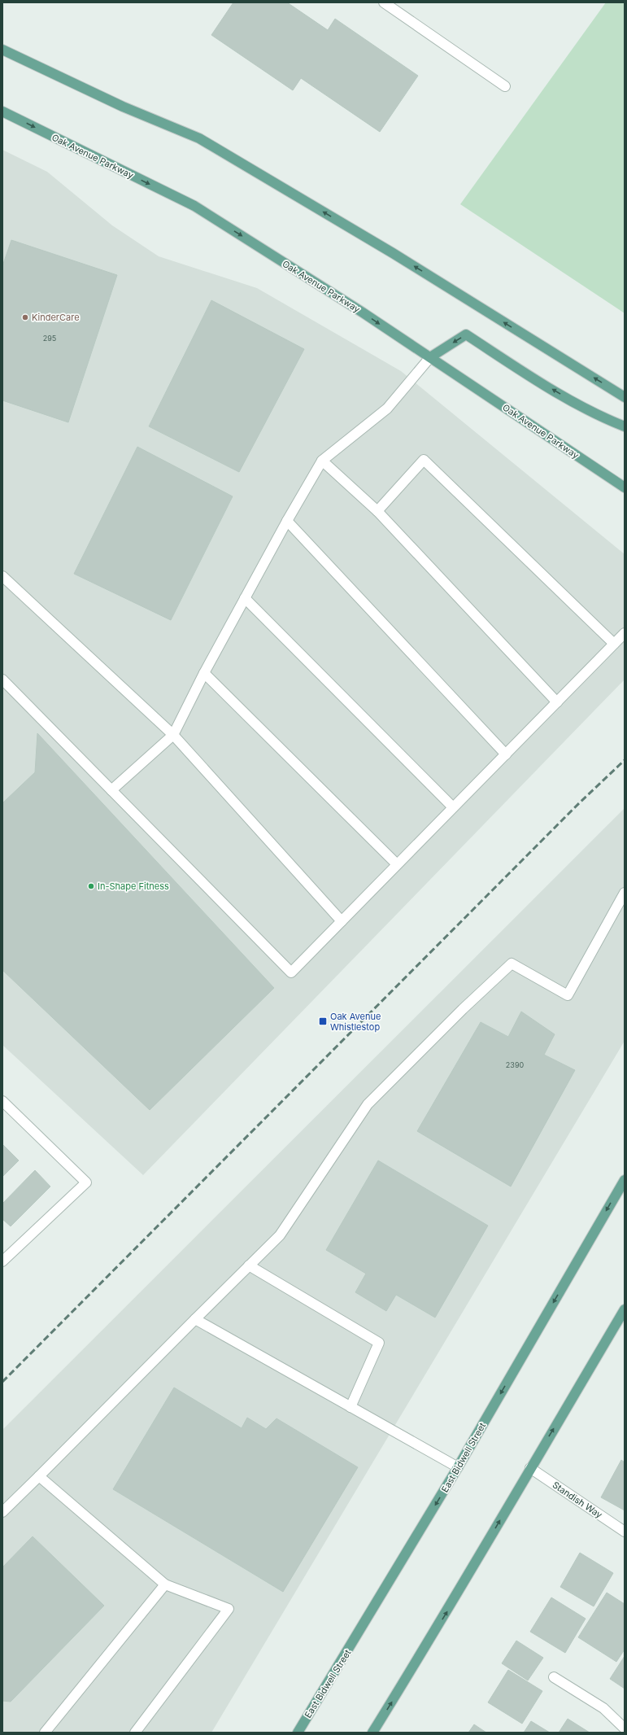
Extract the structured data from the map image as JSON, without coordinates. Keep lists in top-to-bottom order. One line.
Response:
{"streets":{"main road":["Oak Avenue Parkway","East Bidwell Street"],"street":["Standish Way"]},"places":{"other":["KinderCare","In-Shape Fitness"],"transit":["Oak Avenue Whistlestop"]},"house_numbers":["295","2390"]}
